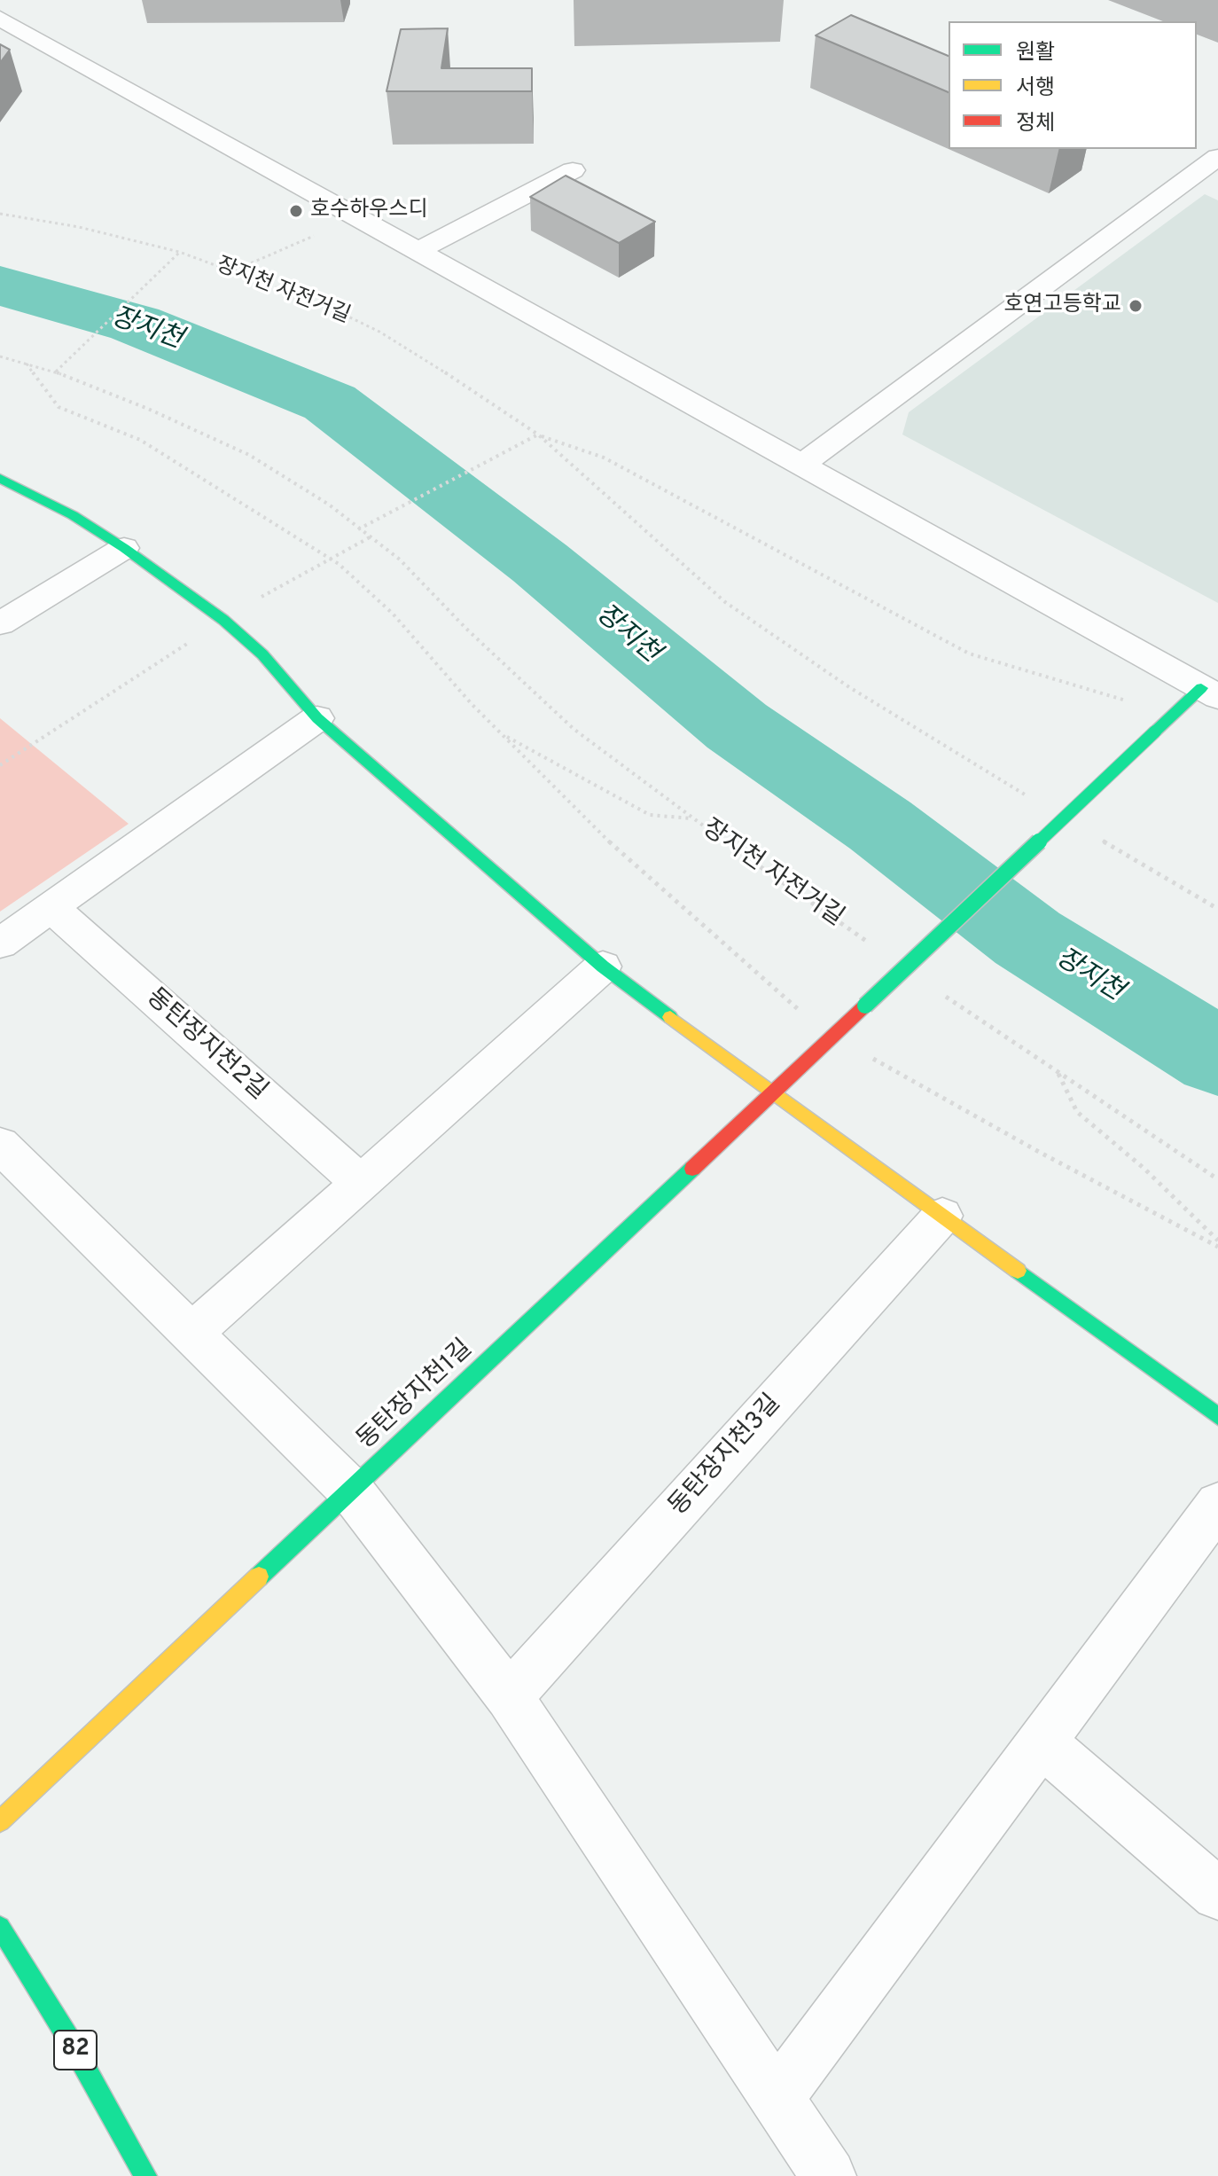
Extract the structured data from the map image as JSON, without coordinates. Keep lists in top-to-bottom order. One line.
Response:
{"streets":{"street":["동탄장지천2길","동탄장지천1길","동탄장지천3길","82"],"path":["장지천 자전거길"]},"water":["장지천"],"places":["호수하우스디","호연고등학교"],"legend":["원활","서행","정체"]}
